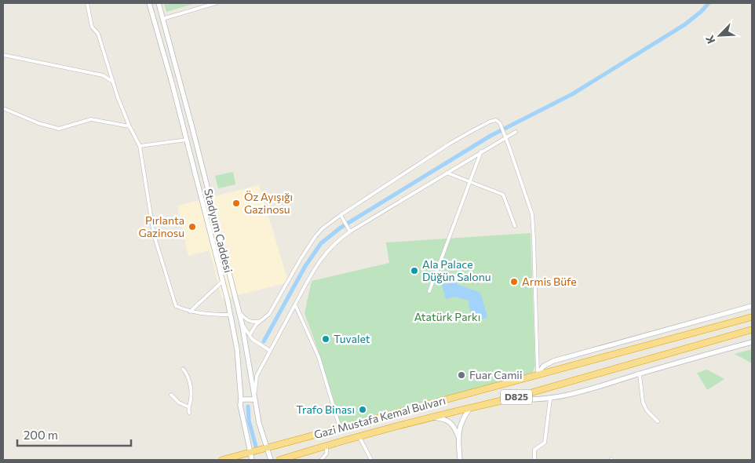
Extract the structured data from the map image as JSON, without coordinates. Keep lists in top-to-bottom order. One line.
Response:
{"streets":{"highway":["D825","Gazi Mustafa Kemal Bulvarı"],"main road":["Stadyum Caddesi"]},"crossings":[["Stadyum Caddesi","Gazi Mustafa Kemal Bulvarı"]],"parks":["Atatürk Parkı"],"places":["Öz Ayışığı Gazinosu","Pırlanta Gazinosu","Ala Palace Düğün Salonu","Armis Büfe","Tuvalet","Fuar Camii","Trafo Binası"],"scale_bar":"200 m","north":"bottom left"}
